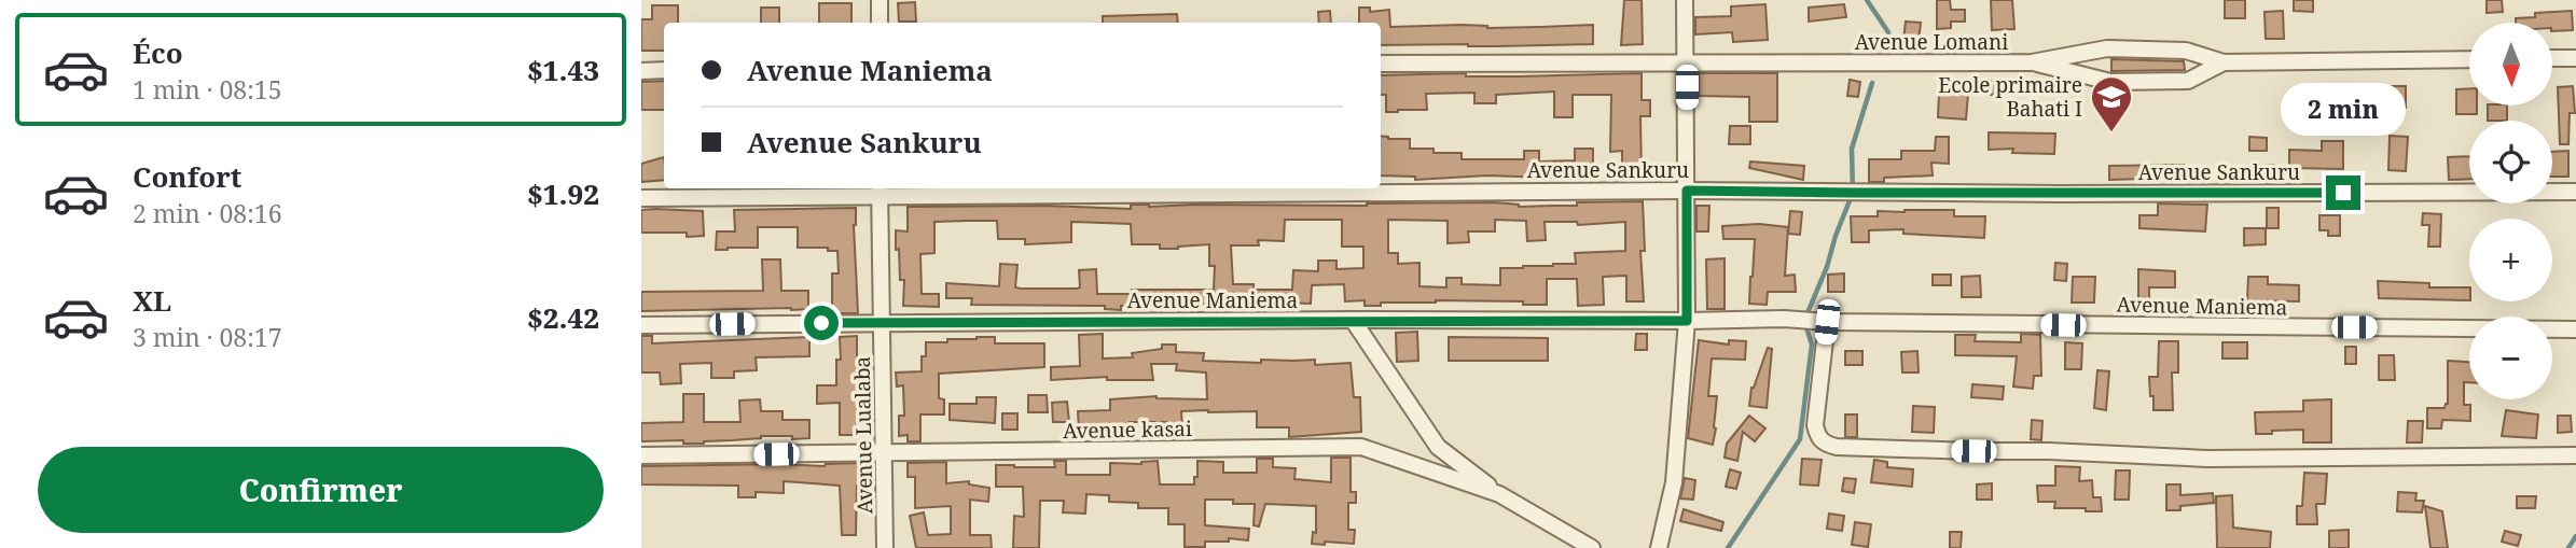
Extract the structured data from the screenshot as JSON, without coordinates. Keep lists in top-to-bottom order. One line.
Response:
{"streets":{"street":["Avenue Lomani","Avenue Sankuru","Avenue Maniema","Avenue kasai","Avenue Lualaba"]},"crossings":[["Avenue Sankuru","Avenue Lualaba"],["Avenue Maniema","Avenue Lualaba"],["Avenue kasai","Avenue Lualaba"]],"places":{"school or university":["Ecole primaire Bahati I"]},"north":"bottom","page":{"list":[{"name":"Éco","note":"1 min · 08:15","value":"$1.43"},{"name":"Confort","note":"2 min · 08:16","value":"$1.92"},{"name":"XL","note":"3 min · 08:17","value":"$2.42"}],"map_buttons":["+","−"],"banner":["Avenue Maniema","Avenue Sankuru"],"bubble":"2 min","buttons":"Confirmer"}}
